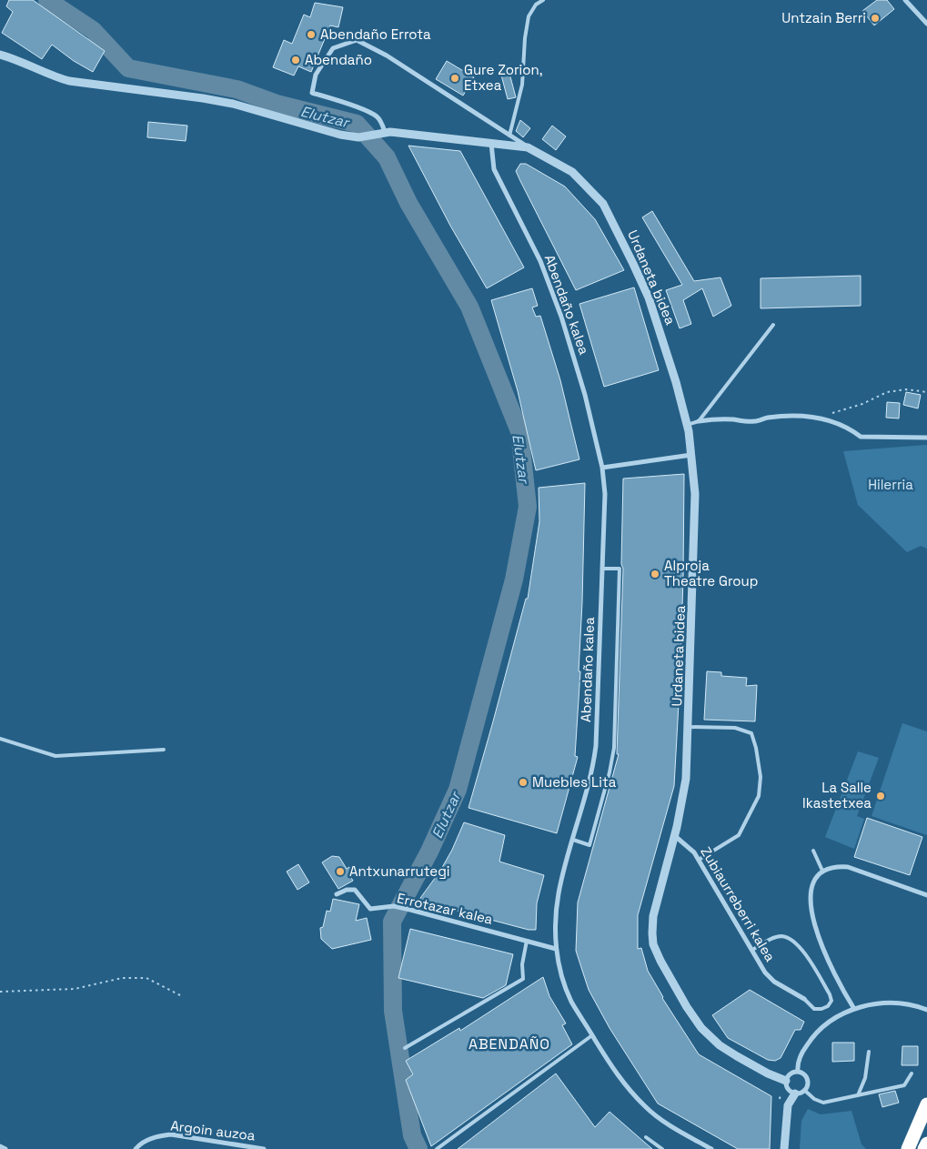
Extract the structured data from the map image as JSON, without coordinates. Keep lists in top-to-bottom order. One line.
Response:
{"streets":{"street":["Urdaneta bidea","Abendaño kalea","Zubiaurreberri kalea","Errotazar kalea","Argoin auzoa"]},"crossings":[["Urdaneta bidea","Abendaño kalea"],["Urdaneta bidea","Zubiaurreberri kalea"],["Abendaño kalea","Errotazar kalea"]],"districts":["ABENDAÑO"],"water":["Elutzar"],"parks":["Hilerria"],"places":["Untzain Berri","Abendaño Errota","Abendaño","Gure Zorion, Etxea","Alproja Theatre Group","Muebles Lita","La Salle Ikastetxea","Antxunarrutegi"]}
